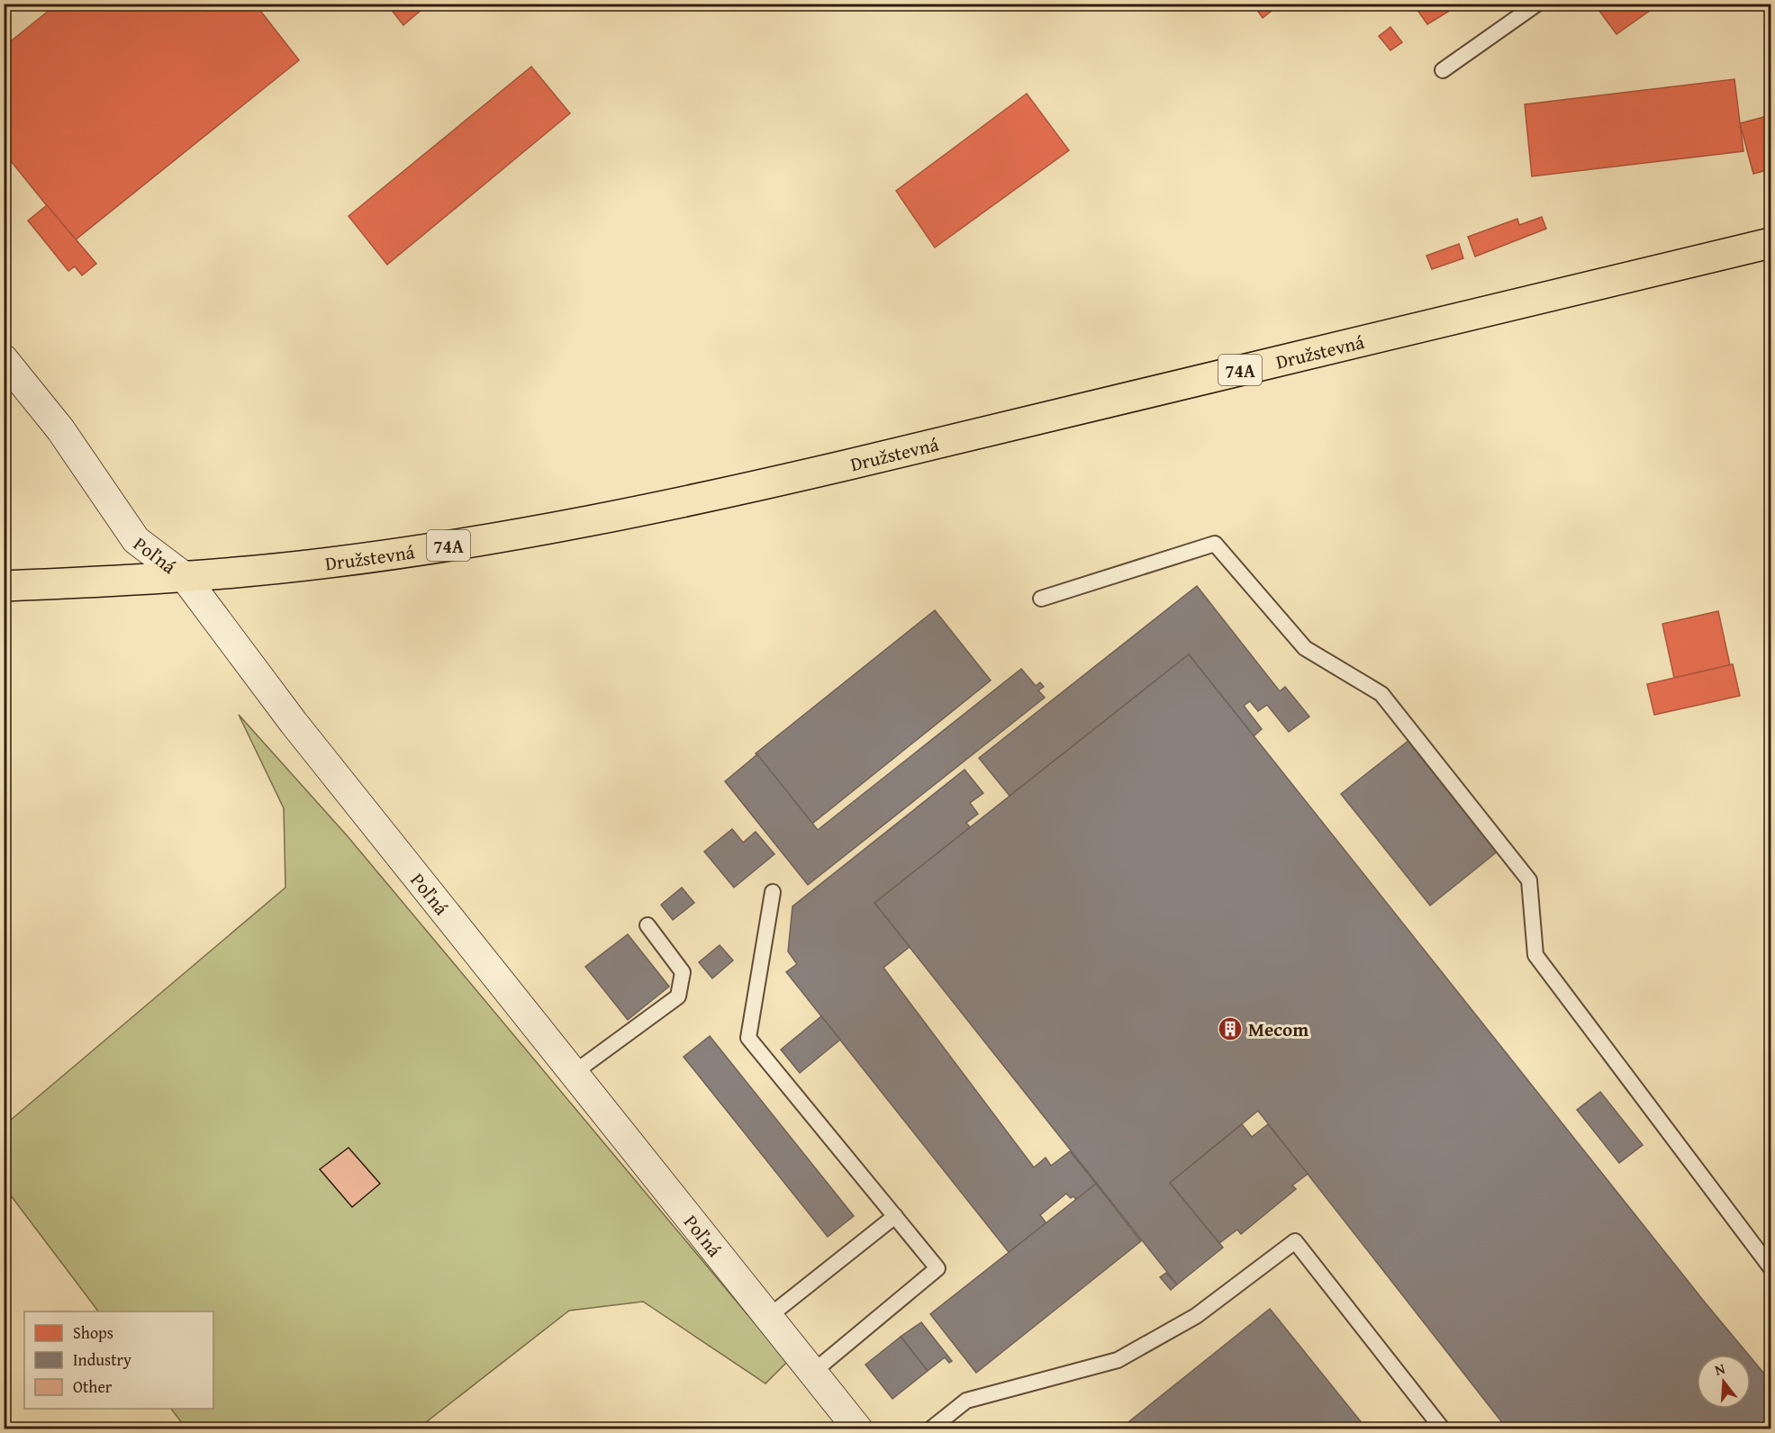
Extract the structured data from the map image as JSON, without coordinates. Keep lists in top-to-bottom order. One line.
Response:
{"streets":{"main road":["Družstevná","74A"],"street":["Poľná"]},"crossings":[["Družstevná","Poľná"]],"places":{"building":["Mecom"]},"legend":["Shops","Industry","Other"],"north":"top"}
